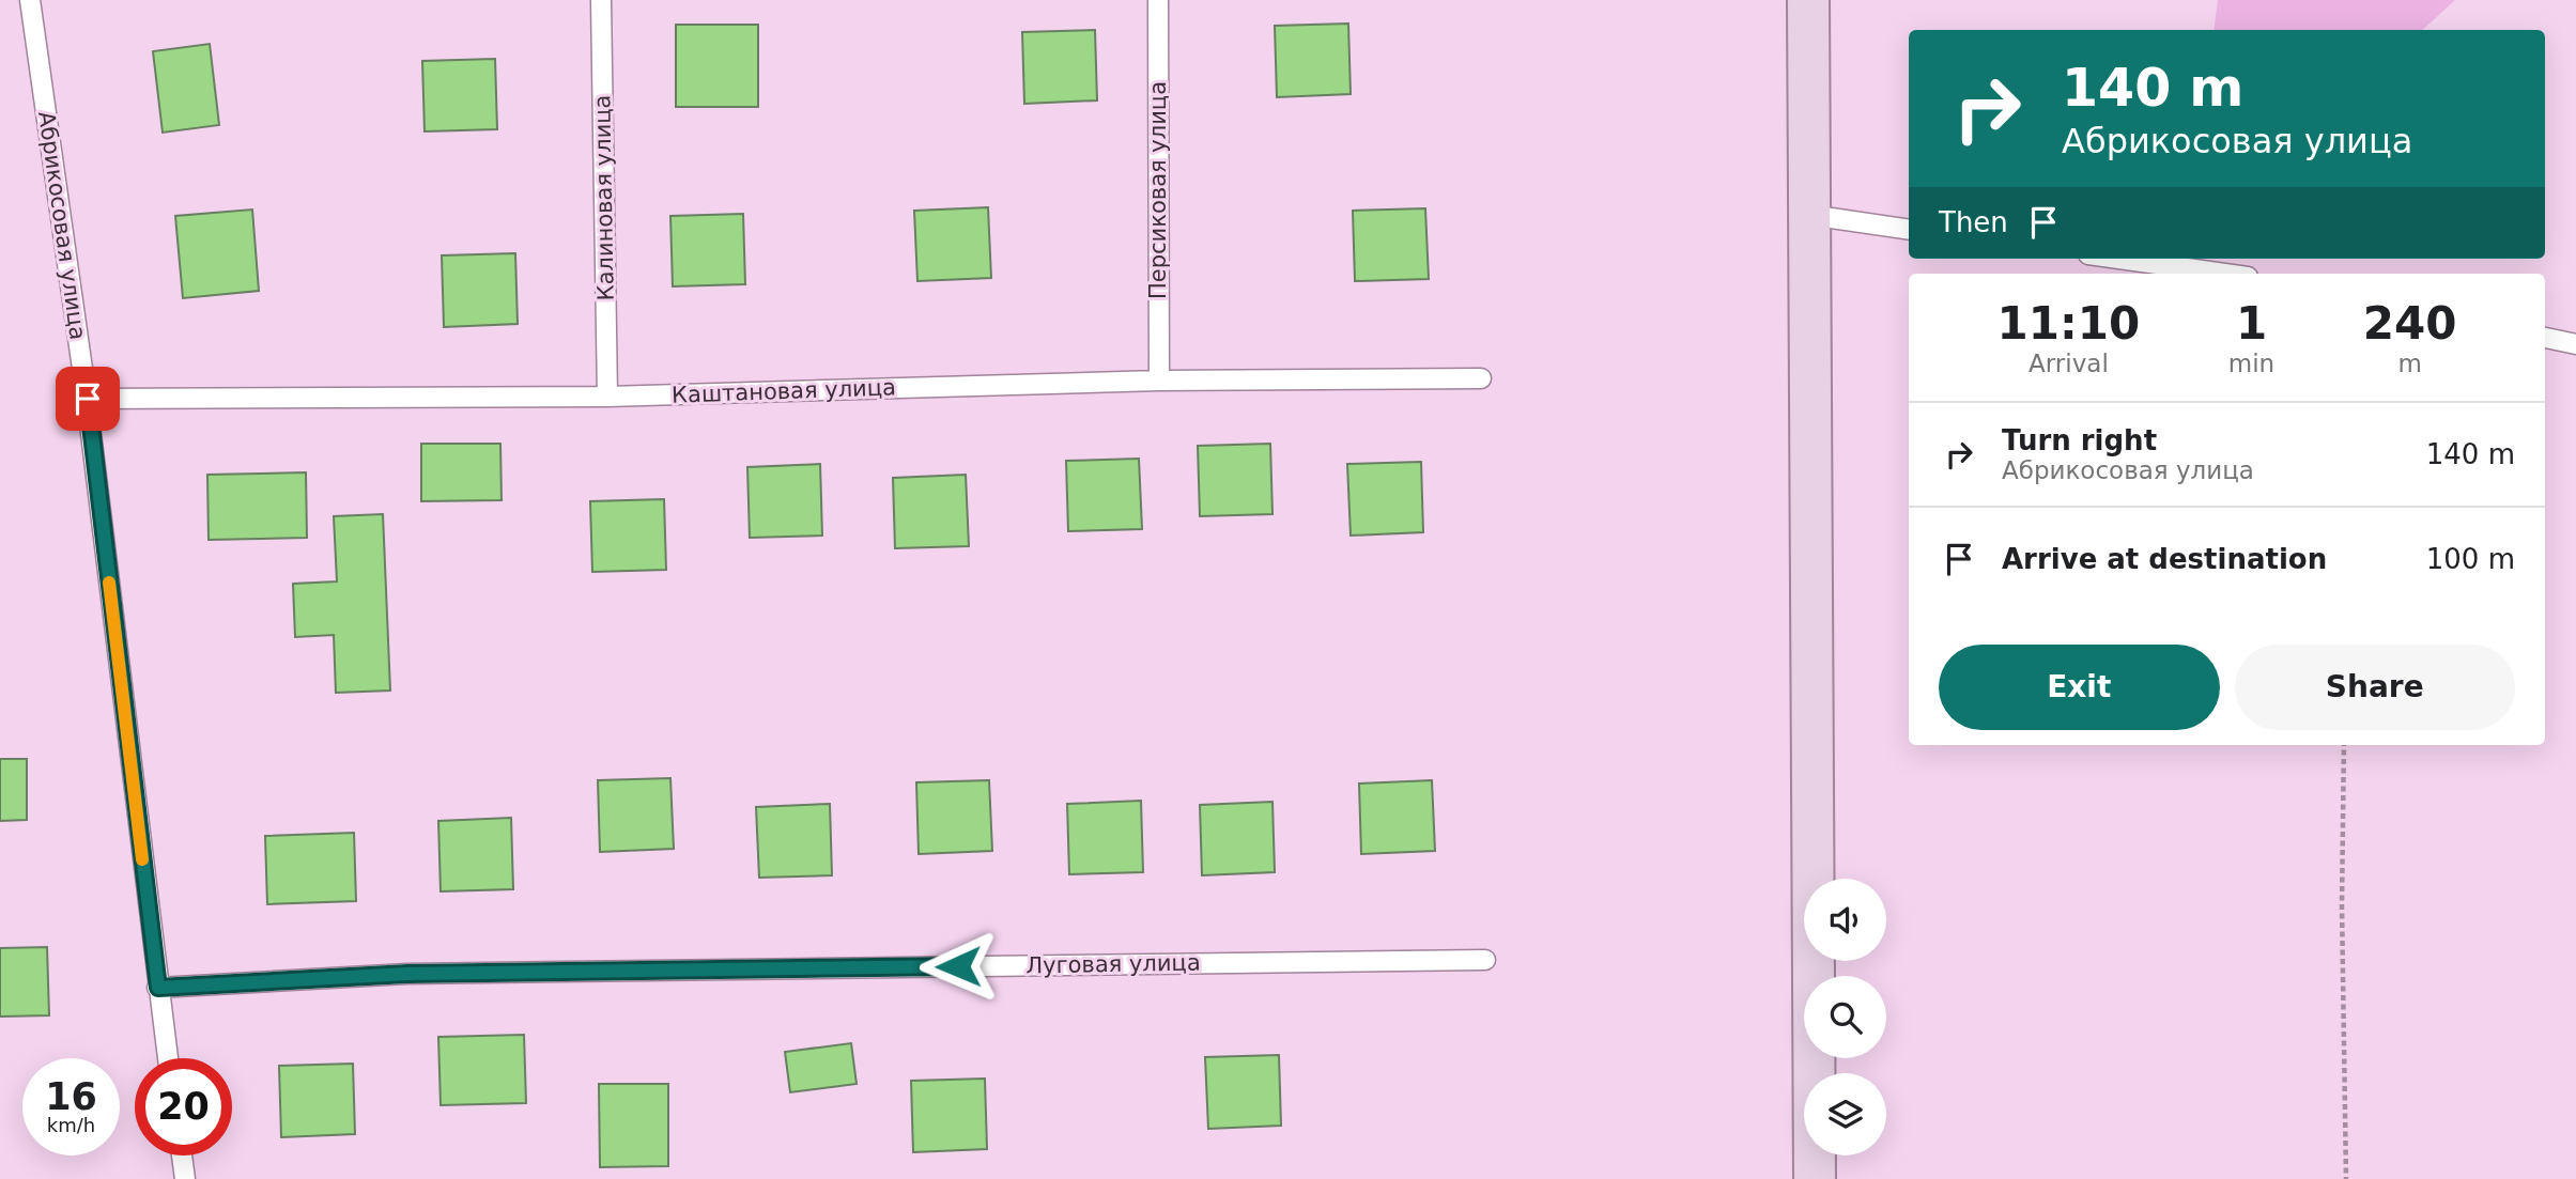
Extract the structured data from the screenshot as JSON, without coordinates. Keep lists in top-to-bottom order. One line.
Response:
{"streets":{"lane":["Персиковая улица","Калиновая улица","Абрикосовая улица","Каштановая улица","Луговая улица"]},"crossings":[["Персиковая улица","Каштановая улица"],["Калиновая улица","Каштановая улица"],["Абрикосовая улица","Каштановая улица"],["Абрикосовая улица","Луговая улица"]],"page":{"turn":["140 m","Абрикосовая улица"],"then":"Then","eta":["11:10","Arrival","1","min","240","m"],"list":[{"name":"Turn right","note":"Абрикосовая улица","value":"140 m"},{"name":"Arrive at destination","value":"100 m"}],"buttons":["Exit","Share"],"speed":"16 km/h","limit":"20"}}
